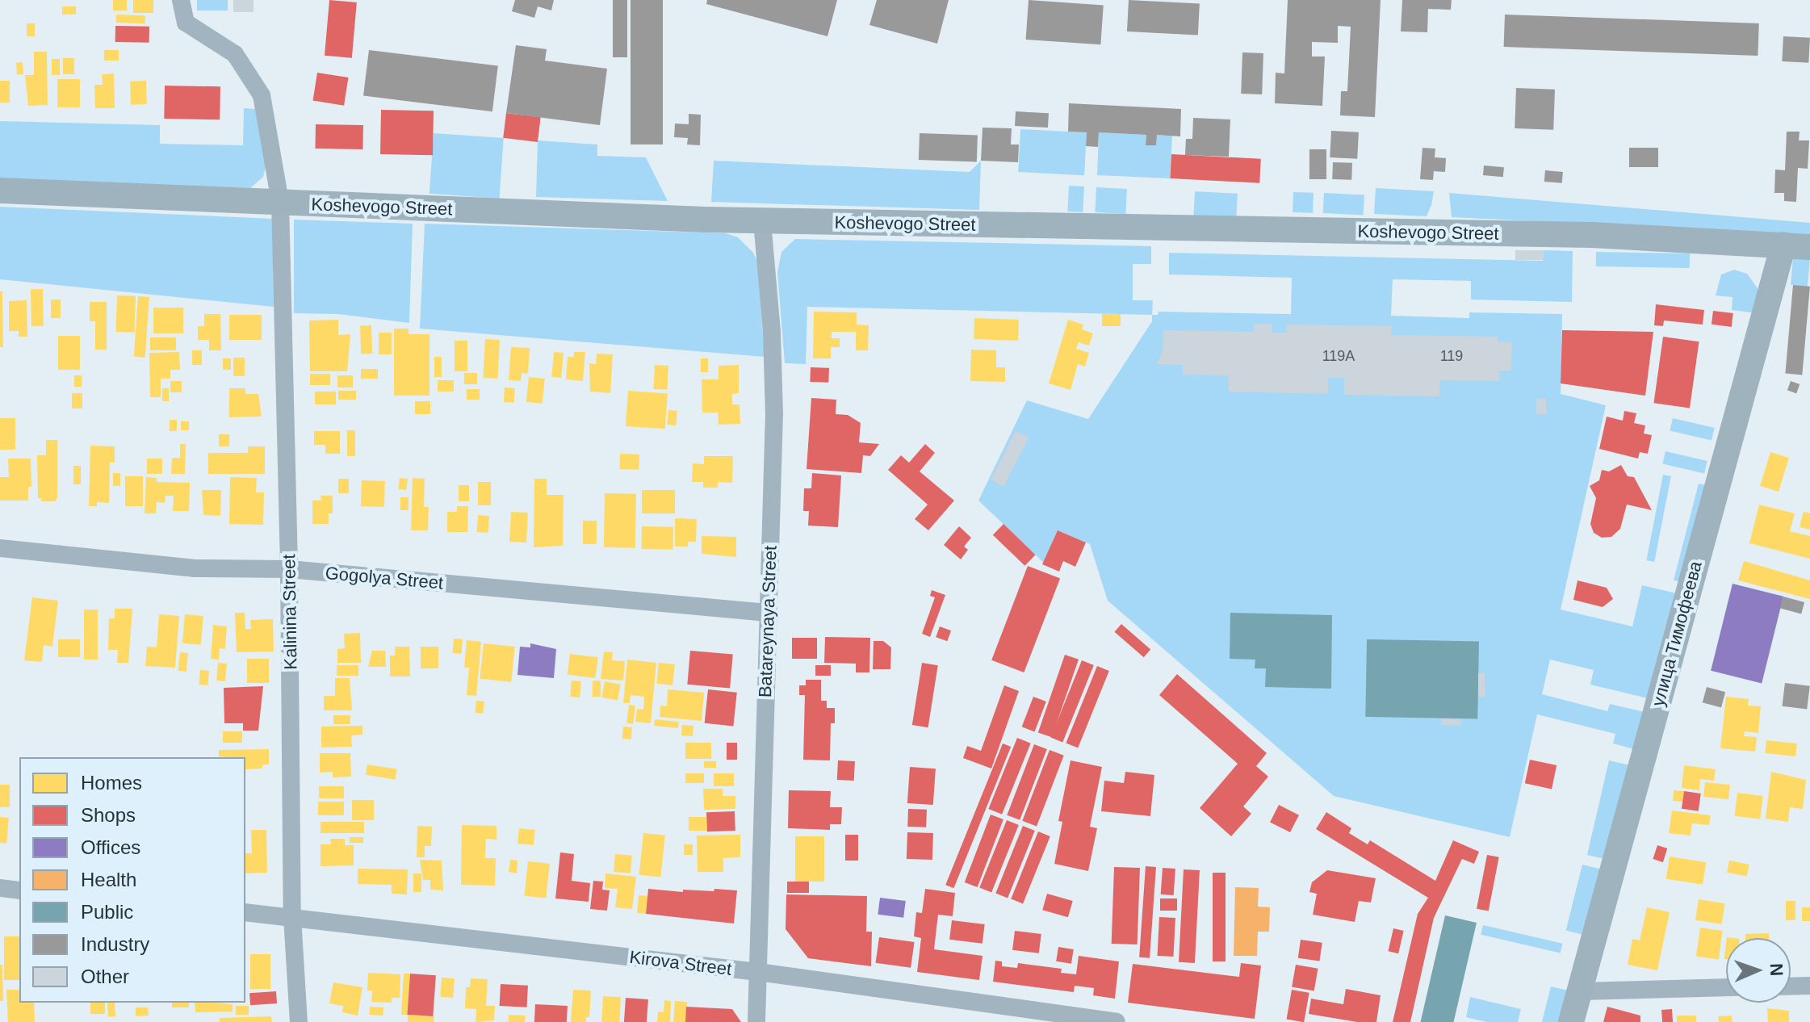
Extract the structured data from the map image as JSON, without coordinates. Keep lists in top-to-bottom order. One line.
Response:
{"streets":{"street":["Koshevogo Street","Gogolya Street","Kalinina Street","Batareynaya Street","улица Тимофеева","Kirova Street"]},"crossings":[["Koshevogo Street","Kalinina Street"],["Koshevogo Street","Batareynaya Street"],["Koshevogo Street","улица Тимофеева"],["Gogolya Street","Kalinina Street"],["Gogolya Street","Batareynaya Street"],["Kalinina Street","Kirova Street"],["Batareynaya Street","Kirova Street"]],"house_numbers":["119А","119"],"legend":["Homes","Shops","Offices","Health","Public","Industry","Other"],"north":"right"}
